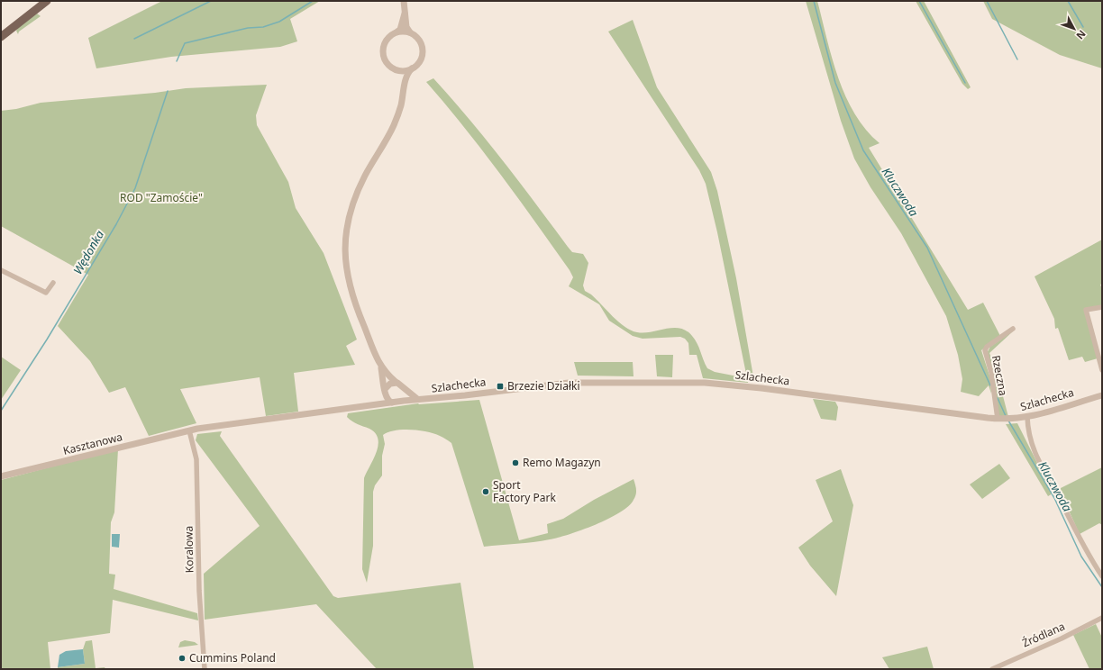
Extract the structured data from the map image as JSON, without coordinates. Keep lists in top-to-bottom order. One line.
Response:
{"streets":{"street":["Rzeczna","Szlachecka","Kasztanowa","Koralowa","Źródlana"]},"crossings":[["Rzeczna","Szlachecka"],["Szlachecka","Kasztanowa"],["Szlachecka","Koralowa"],["Kasztanowa","Koralowa"]],"water":["Kluczwoda","Wędonka"],"parks":["ROD \"Zamoście\""],"places":{"transit":["Brzezie Działki"],"other":["Remo Magazyn","Sport Factory Park","Cummins Poland"]},"north":"bottom right"}
